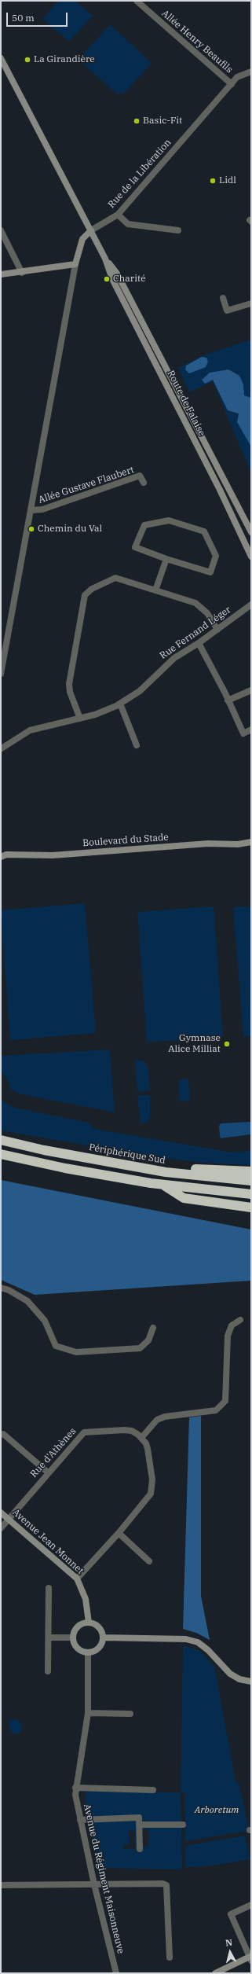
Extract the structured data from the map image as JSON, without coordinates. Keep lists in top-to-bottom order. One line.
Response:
{"streets":{"highway":["Périphérique Sud"],"main road":["Route de Falaise","Boulevard du Stade","Avenue Jean Monnet"],"street":["Allée Henry Beaufils","Rue de la Libération","Allée Gustave Flaubert","Rue Fernand Léger","Rue d'Athènes","Avenue du Régiment Maisonneuve"]},"crossings":[["Allée Henry Beaufils","Rue de la Libération"],["Rue de la Libération","Route de Falaise"],["Rue d'Athènes","Avenue Jean Monnet"]],"parks":["Arboretum"],"places":["La Girandière","Basic-Fit","Lidl","Charité","Chemin du Val","Gymnase Alice Milliat"],"scale_bar":"50 m","north":"top"}
